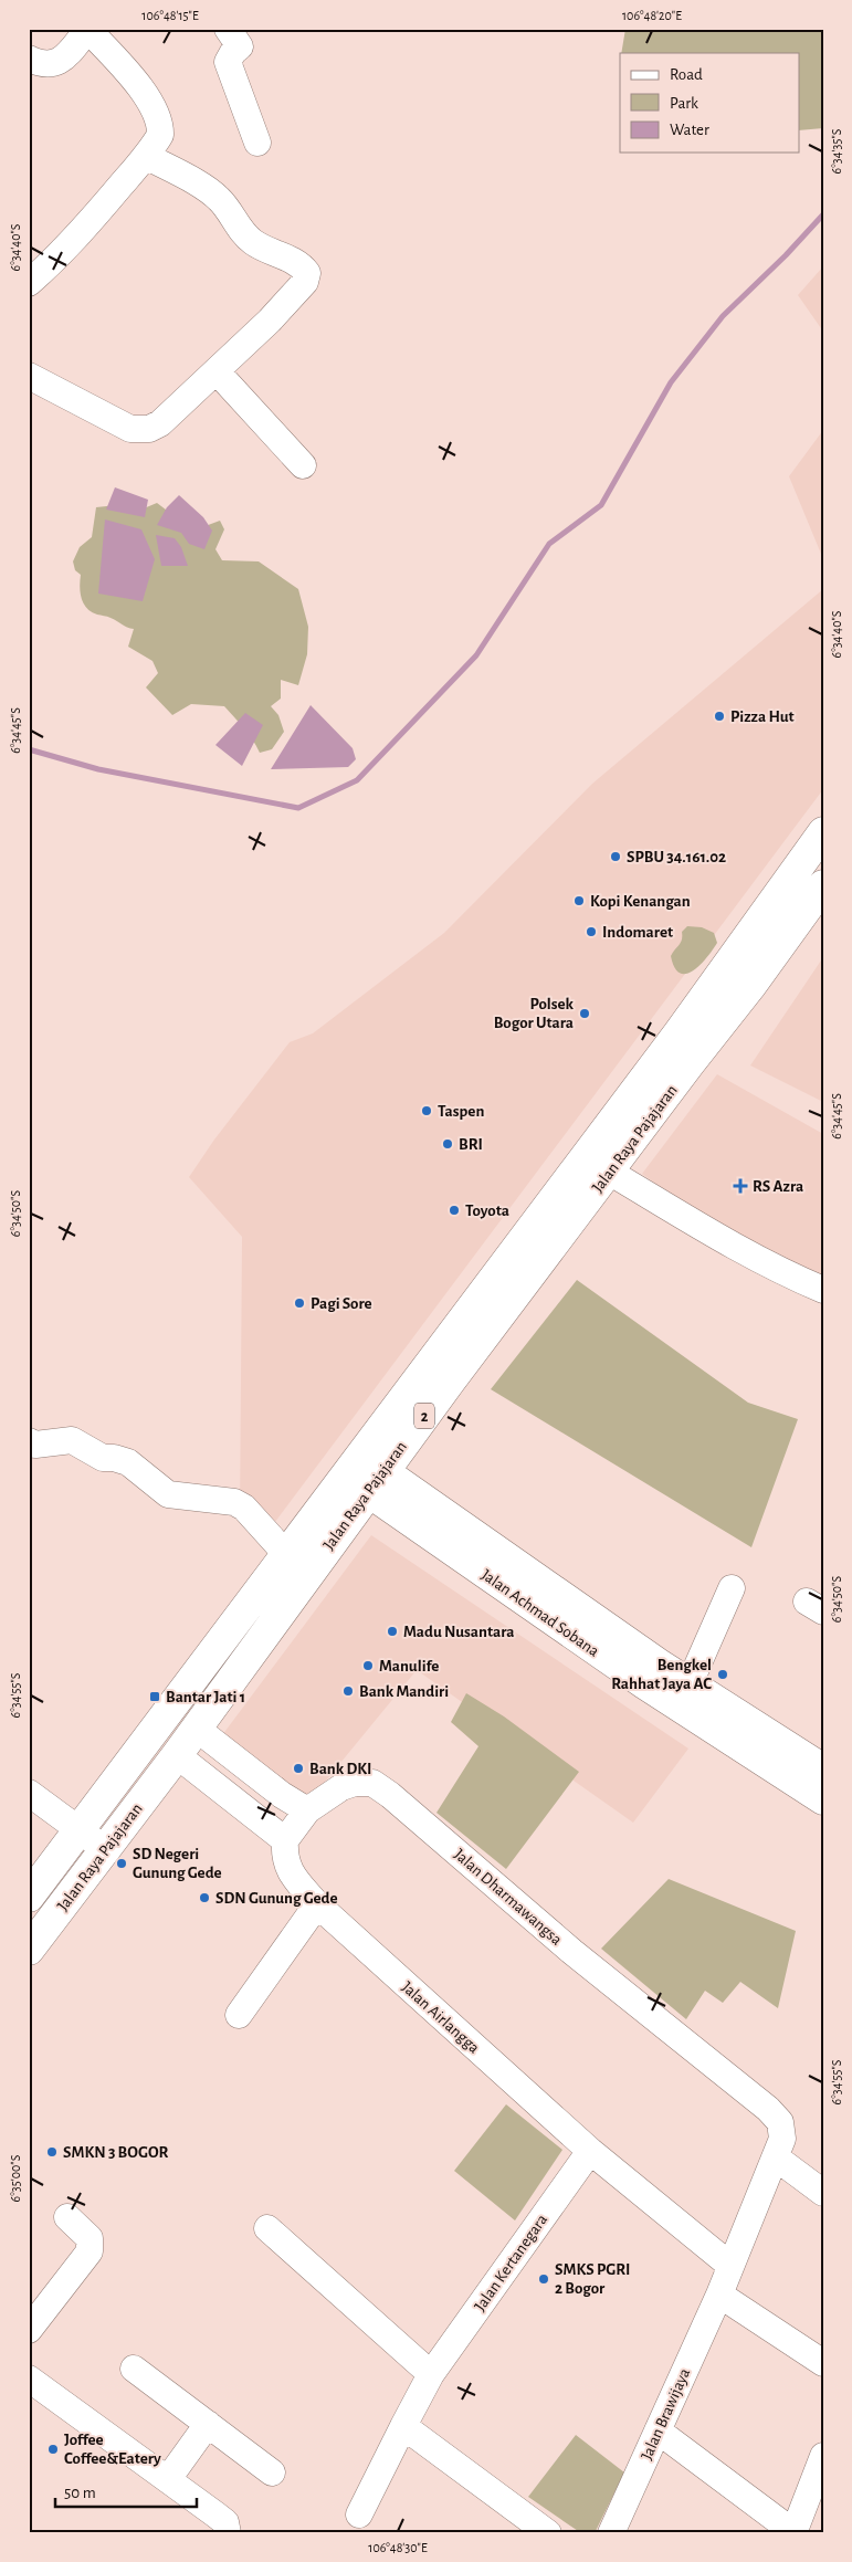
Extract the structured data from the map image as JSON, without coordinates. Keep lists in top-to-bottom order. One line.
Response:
{"streets":{"main road":["Jalan Raya Pajajaran","2","Jalan Achmad Sobana"],"street":["Jalan Dharmawangsa","Jalan Airlangga","Jalan Kertanegara","Jalan Brawijaya"]},"crossings":[["Jalan Raya Pajajaran","Jalan Achmad Sobana"],["Jalan Dharmawangsa","Jalan Airlangga"],["Jalan Dharmawangsa","Jalan Brawijaya"],["Jalan Airlangga","Jalan Kertanegara"],["Jalan Airlangga","Jalan Brawijaya"]],"places":{"other":["Pizza Hut","SPBU 34.161.02","Kopi Kenangan","Indomaret","Polsek Bogor Utara","Taspen","BRI","Toyota","Pagi Sore","Madu Nusantara","Manulife","Bengkel Rahhat Jaya AC","Bank Mandiri","Bank DKI","SD Negeri Gunung Gede","SDN Gunung Gede","SMKN 3 BOGOR","SMKS PGRI 2 Bogor","Joffee Coffee&Eatery"],"health":["RS Azra"],"transit":["Bantar Jati 1"]},"legend":["Road","Park","Water"],"scale_bar":"50 m","coordinates":["106°48'15\"E","106°48'20\"E","6°34'35\"S","6°34'40\"S","6°34'45\"S","6°34'50\"S","6°34'55\"S","6°35'00\"S","106°48'30\"E"]}
